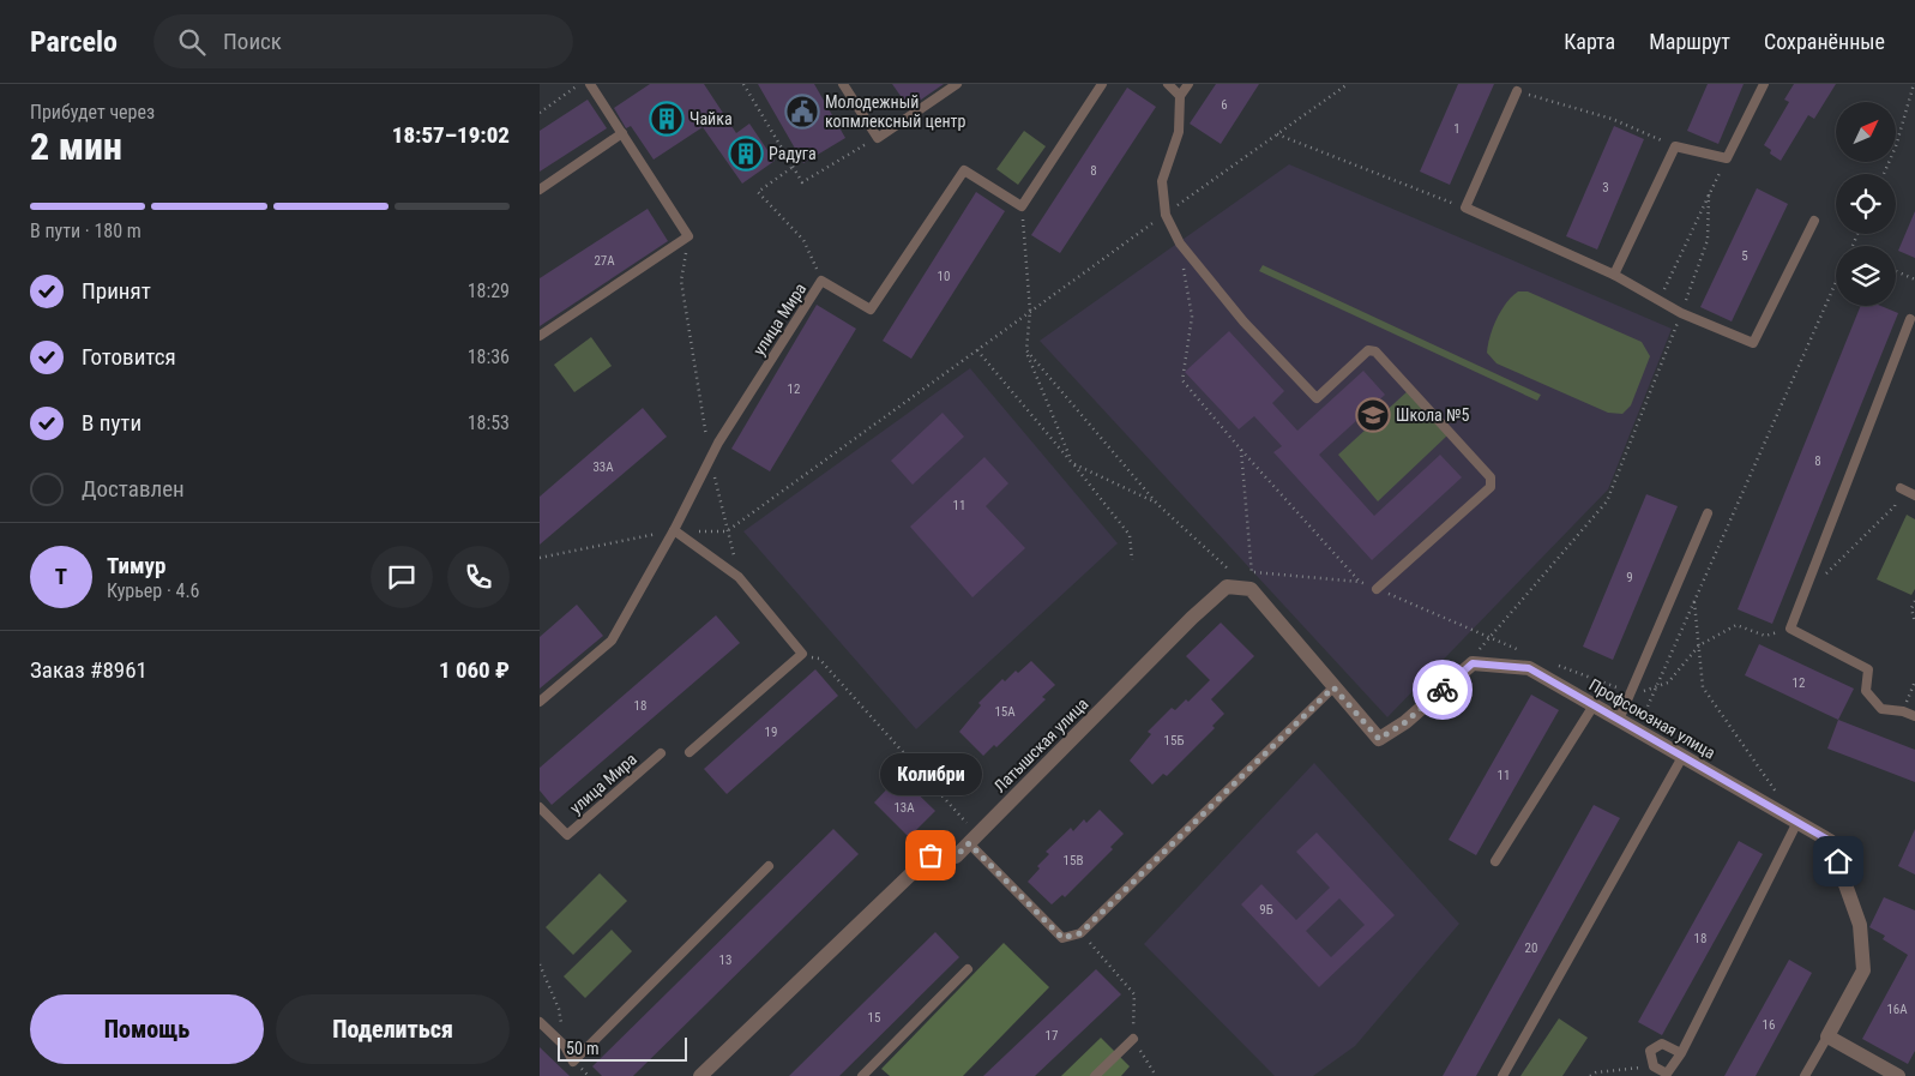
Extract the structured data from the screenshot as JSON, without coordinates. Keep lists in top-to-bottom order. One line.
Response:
{"streets":{"street":["Профсоюзная улица","Латышская улица"],"lane":["улица Мира"]},"crossings":[["Профсоюзная улица","Латышская улица"]],"places":{"public building":["Молодежный копмлексный центр"],"building":["Чайка","Радуга"],"school or university":["Школа №5"],"other":["Колибри"]},"house_numbers":["6","1","8","3","5","27А","10","12","8","33А","11","9","12","18","15А","19","15Б","11","13А","15В","9Б","18","20","13","16А","15","16","17"],"scale_bar":"50 m","north":"top right","page":{"header":"Parcelo","search":"Поиск","nav":["Карта","Маршрут","Сохранённые"],"heading":["2 мин","Прибудет через","18:57–19:02"],"panel":["Тимур","Курьер · 4.6","Заказ #8961","1 060 ₽"],"bar":"В пути · 180 m","list":[["Принят","18:29"],["Готовится","18:36"],["В пути","18:53"],"Доставлен"],"round":"Т","bubble":"Колибри","buttons":["Помощь","Поделиться"],"scale":"50 m"}}
